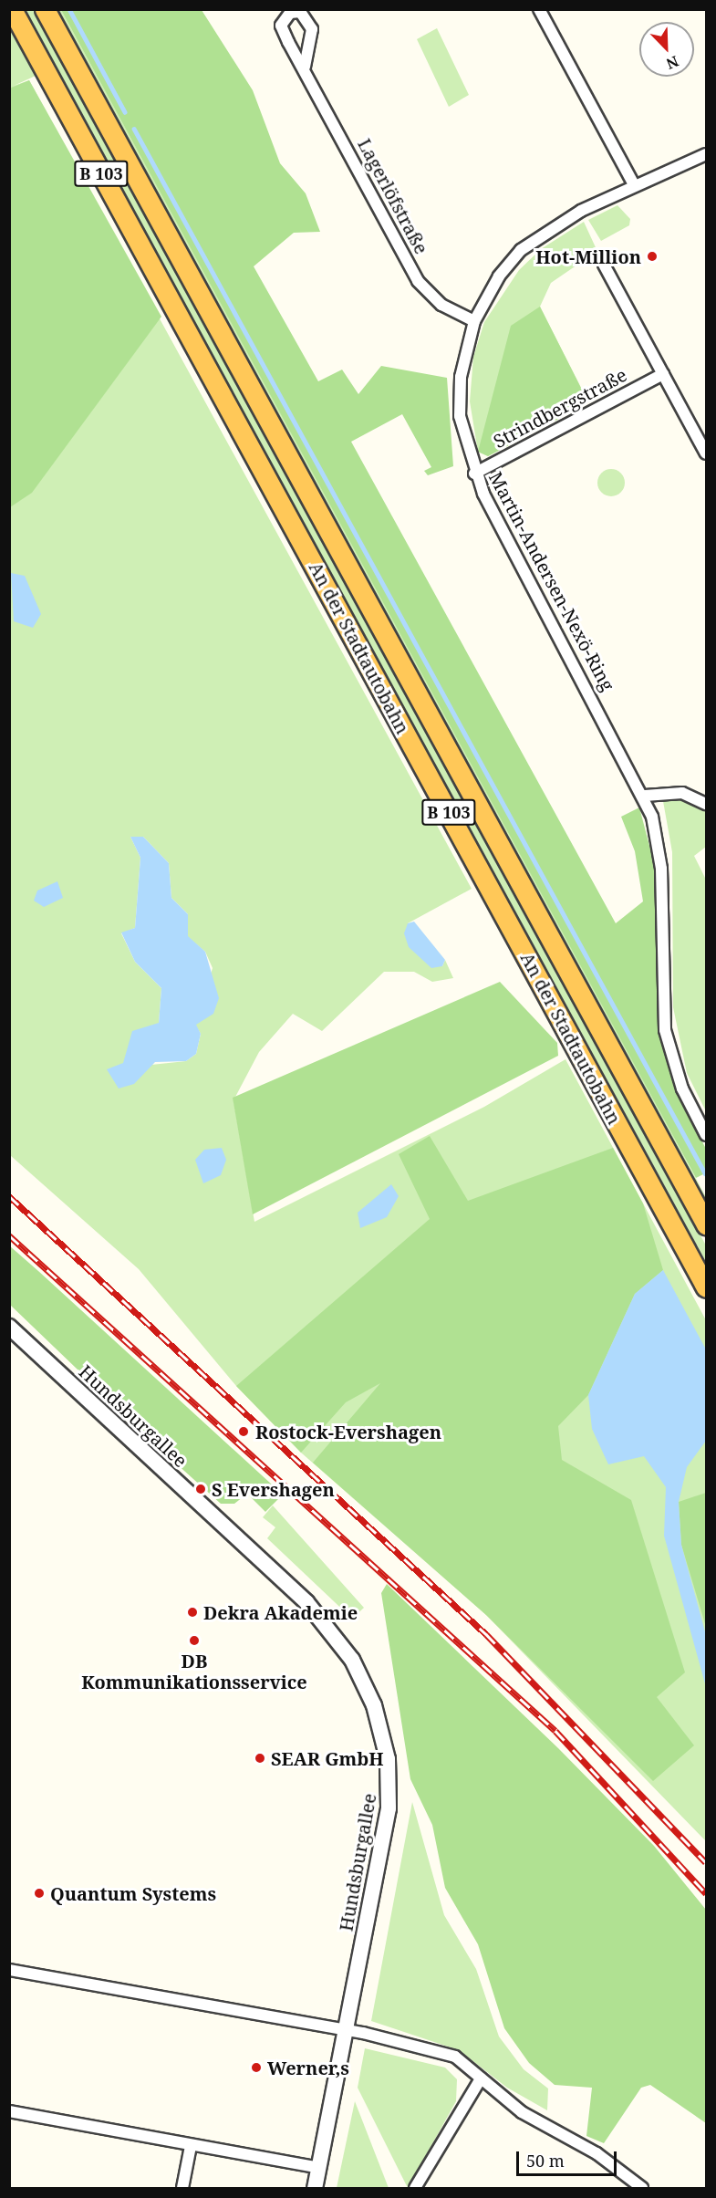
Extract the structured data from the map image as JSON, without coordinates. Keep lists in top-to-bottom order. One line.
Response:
{"streets":{"highway":["B 103","An der Stadtautobahn"],"street":["Lagerlöfstraße","Strindbergstraße","Martin-Andersen-Nexö-Ring","Hundsburgallee"]},"crossings":[["Lagerlöfstraße","Martin-Andersen-Nexö-Ring"],["Strindbergstraße","Martin-Andersen-Nexö-Ring"]],"places":["Hot-Million","Rostock-Evershagen","S Evershagen","Dekra Akademie","DB Kommunikationsservice","SEAR GmbH","Quantum Systems","Werner,s"],"scale_bar":"50 m","north":"bottom right"}
